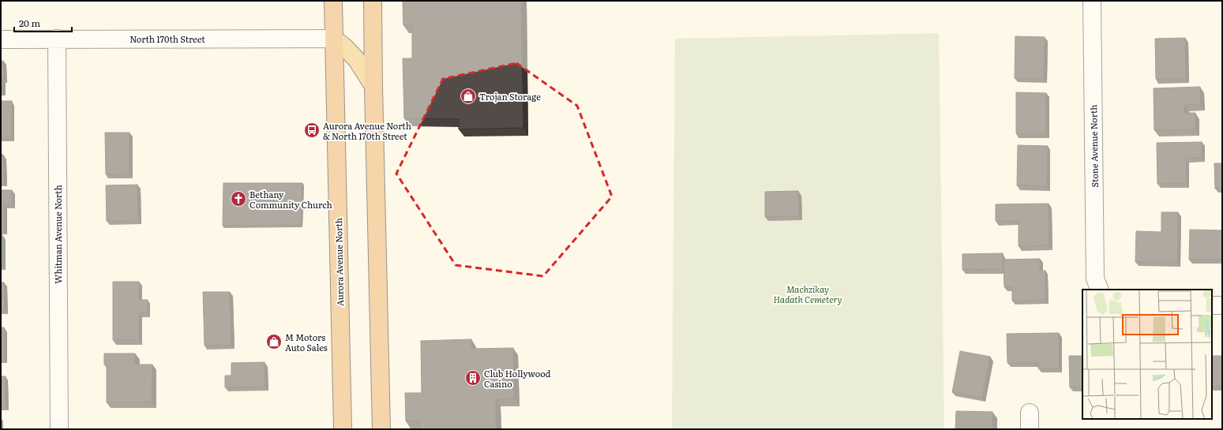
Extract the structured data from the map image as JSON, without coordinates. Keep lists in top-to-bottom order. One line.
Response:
{"streets":{"highway":["Aurora Avenue North"],"street":["North 170th Street","Stone Avenue North","Whitman Avenue North"]},"crossings":[["North 170th Street","Whitman Avenue North"],["North 170th Street","Aurora Avenue North"]],"parks":["Machzikay Hadath Cemetery"],"places":{"shop":["Trojan Storage","M Motors Auto Sales"],"bus stop":["Aurora Avenue North & North 170th Street"],"church":["Bethany Community Church"],"building":["Club Hollywood Casino"]},"scale_bar":"20 m"}
